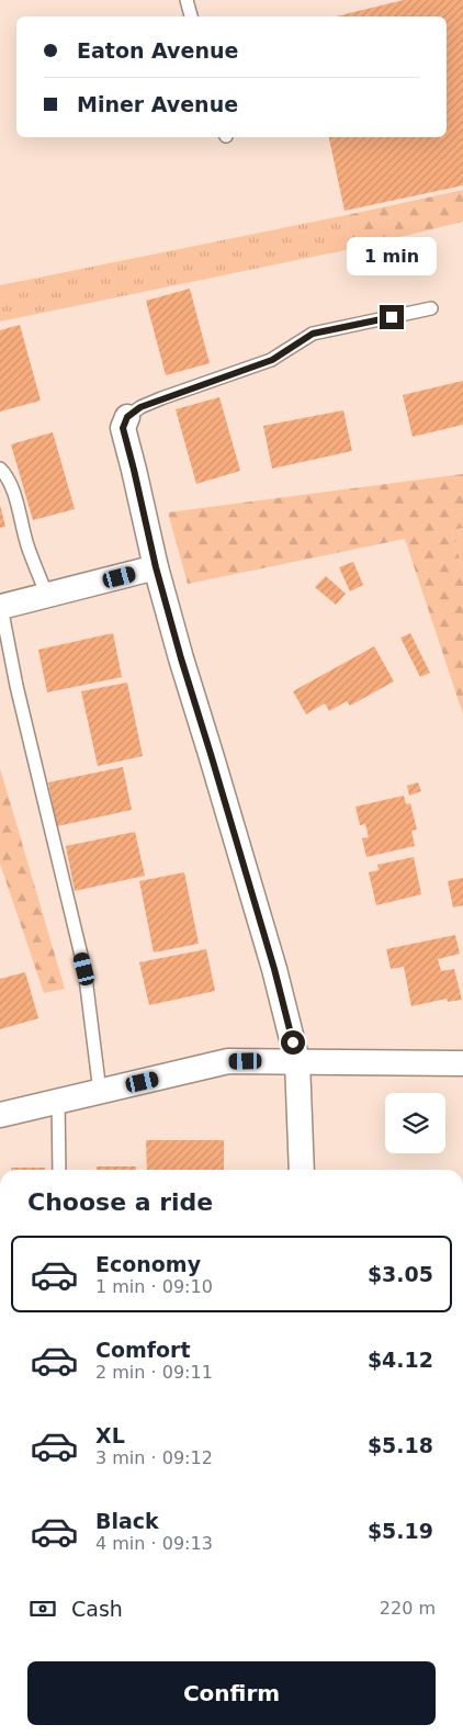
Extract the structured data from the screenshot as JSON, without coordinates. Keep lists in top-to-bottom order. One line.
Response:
{"page":{"banner":["Eaton Avenue","Miner Avenue"],"bubble":"1 min","heading":"Choose a ride","list":[{"name":"Economy","note":"1 min · 09:10","value":"$3.05"},{"name":"Comfort","note":"2 min · 09:11","value":"$4.12"},{"name":"XL","note":"3 min · 09:12","value":"$5.18"},{"name":"Black","note":"4 min · 09:13","value":"$5.19"}],"pay":["Cash","220 m"],"buttons":"Confirm"}}
